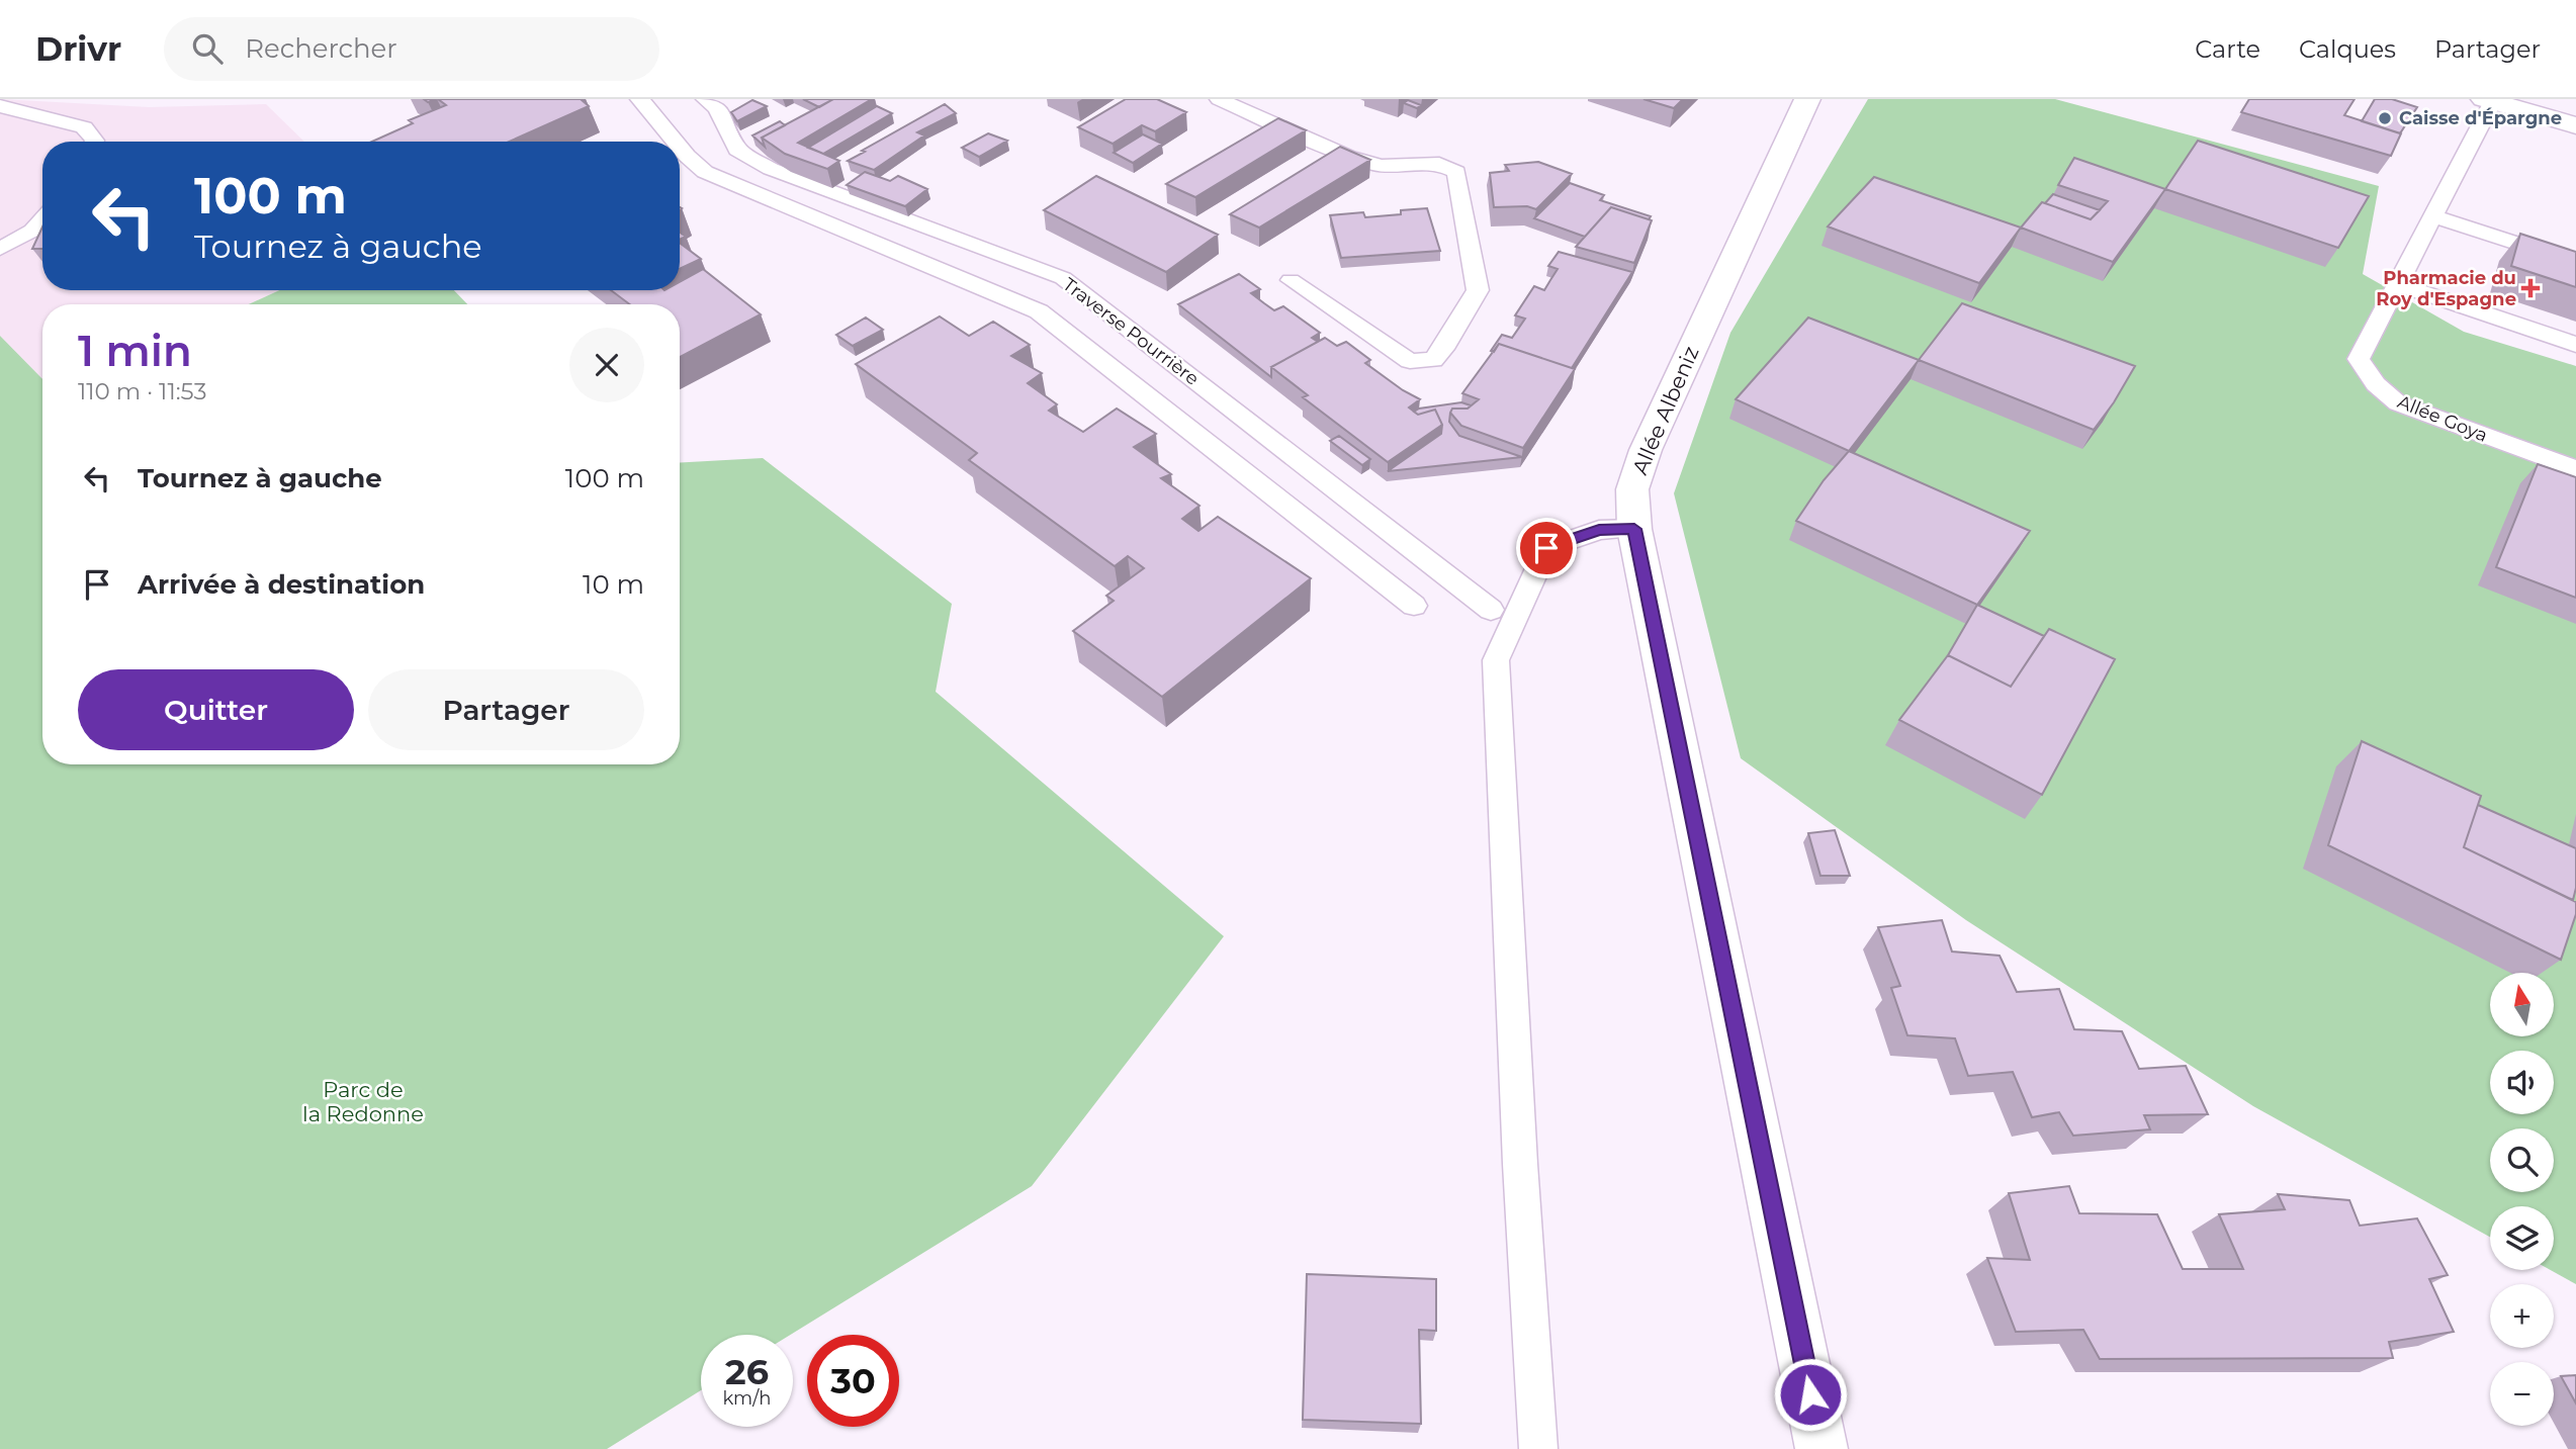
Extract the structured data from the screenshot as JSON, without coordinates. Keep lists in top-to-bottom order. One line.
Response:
{"streets":{"street":["Allée Albeniz"],"lane":["Traverse Pourrière","Allée Goya"]},"parks":["Parc de la Redonne"],"places":{"other":["Caisse d'Épargne"],"health":["Pharmacie du Roy d'Espagne"]},"north":"top","page":{"header":"Drivr","search":"Rechercher","nav":["Carte","Calques","Partager"],"turn":["100 m","Tournez à gauche"],"heading":["1 min","110 m · 11:53"],"list":[{"name":"Tournez à gauche","value":"100 m"},{"name":"Arrivée à destination","value":"10 m"}],"buttons":["Quitter","Partager"],"map_buttons":["+","−"],"speed":"26 km/h","limit":"30"}}
